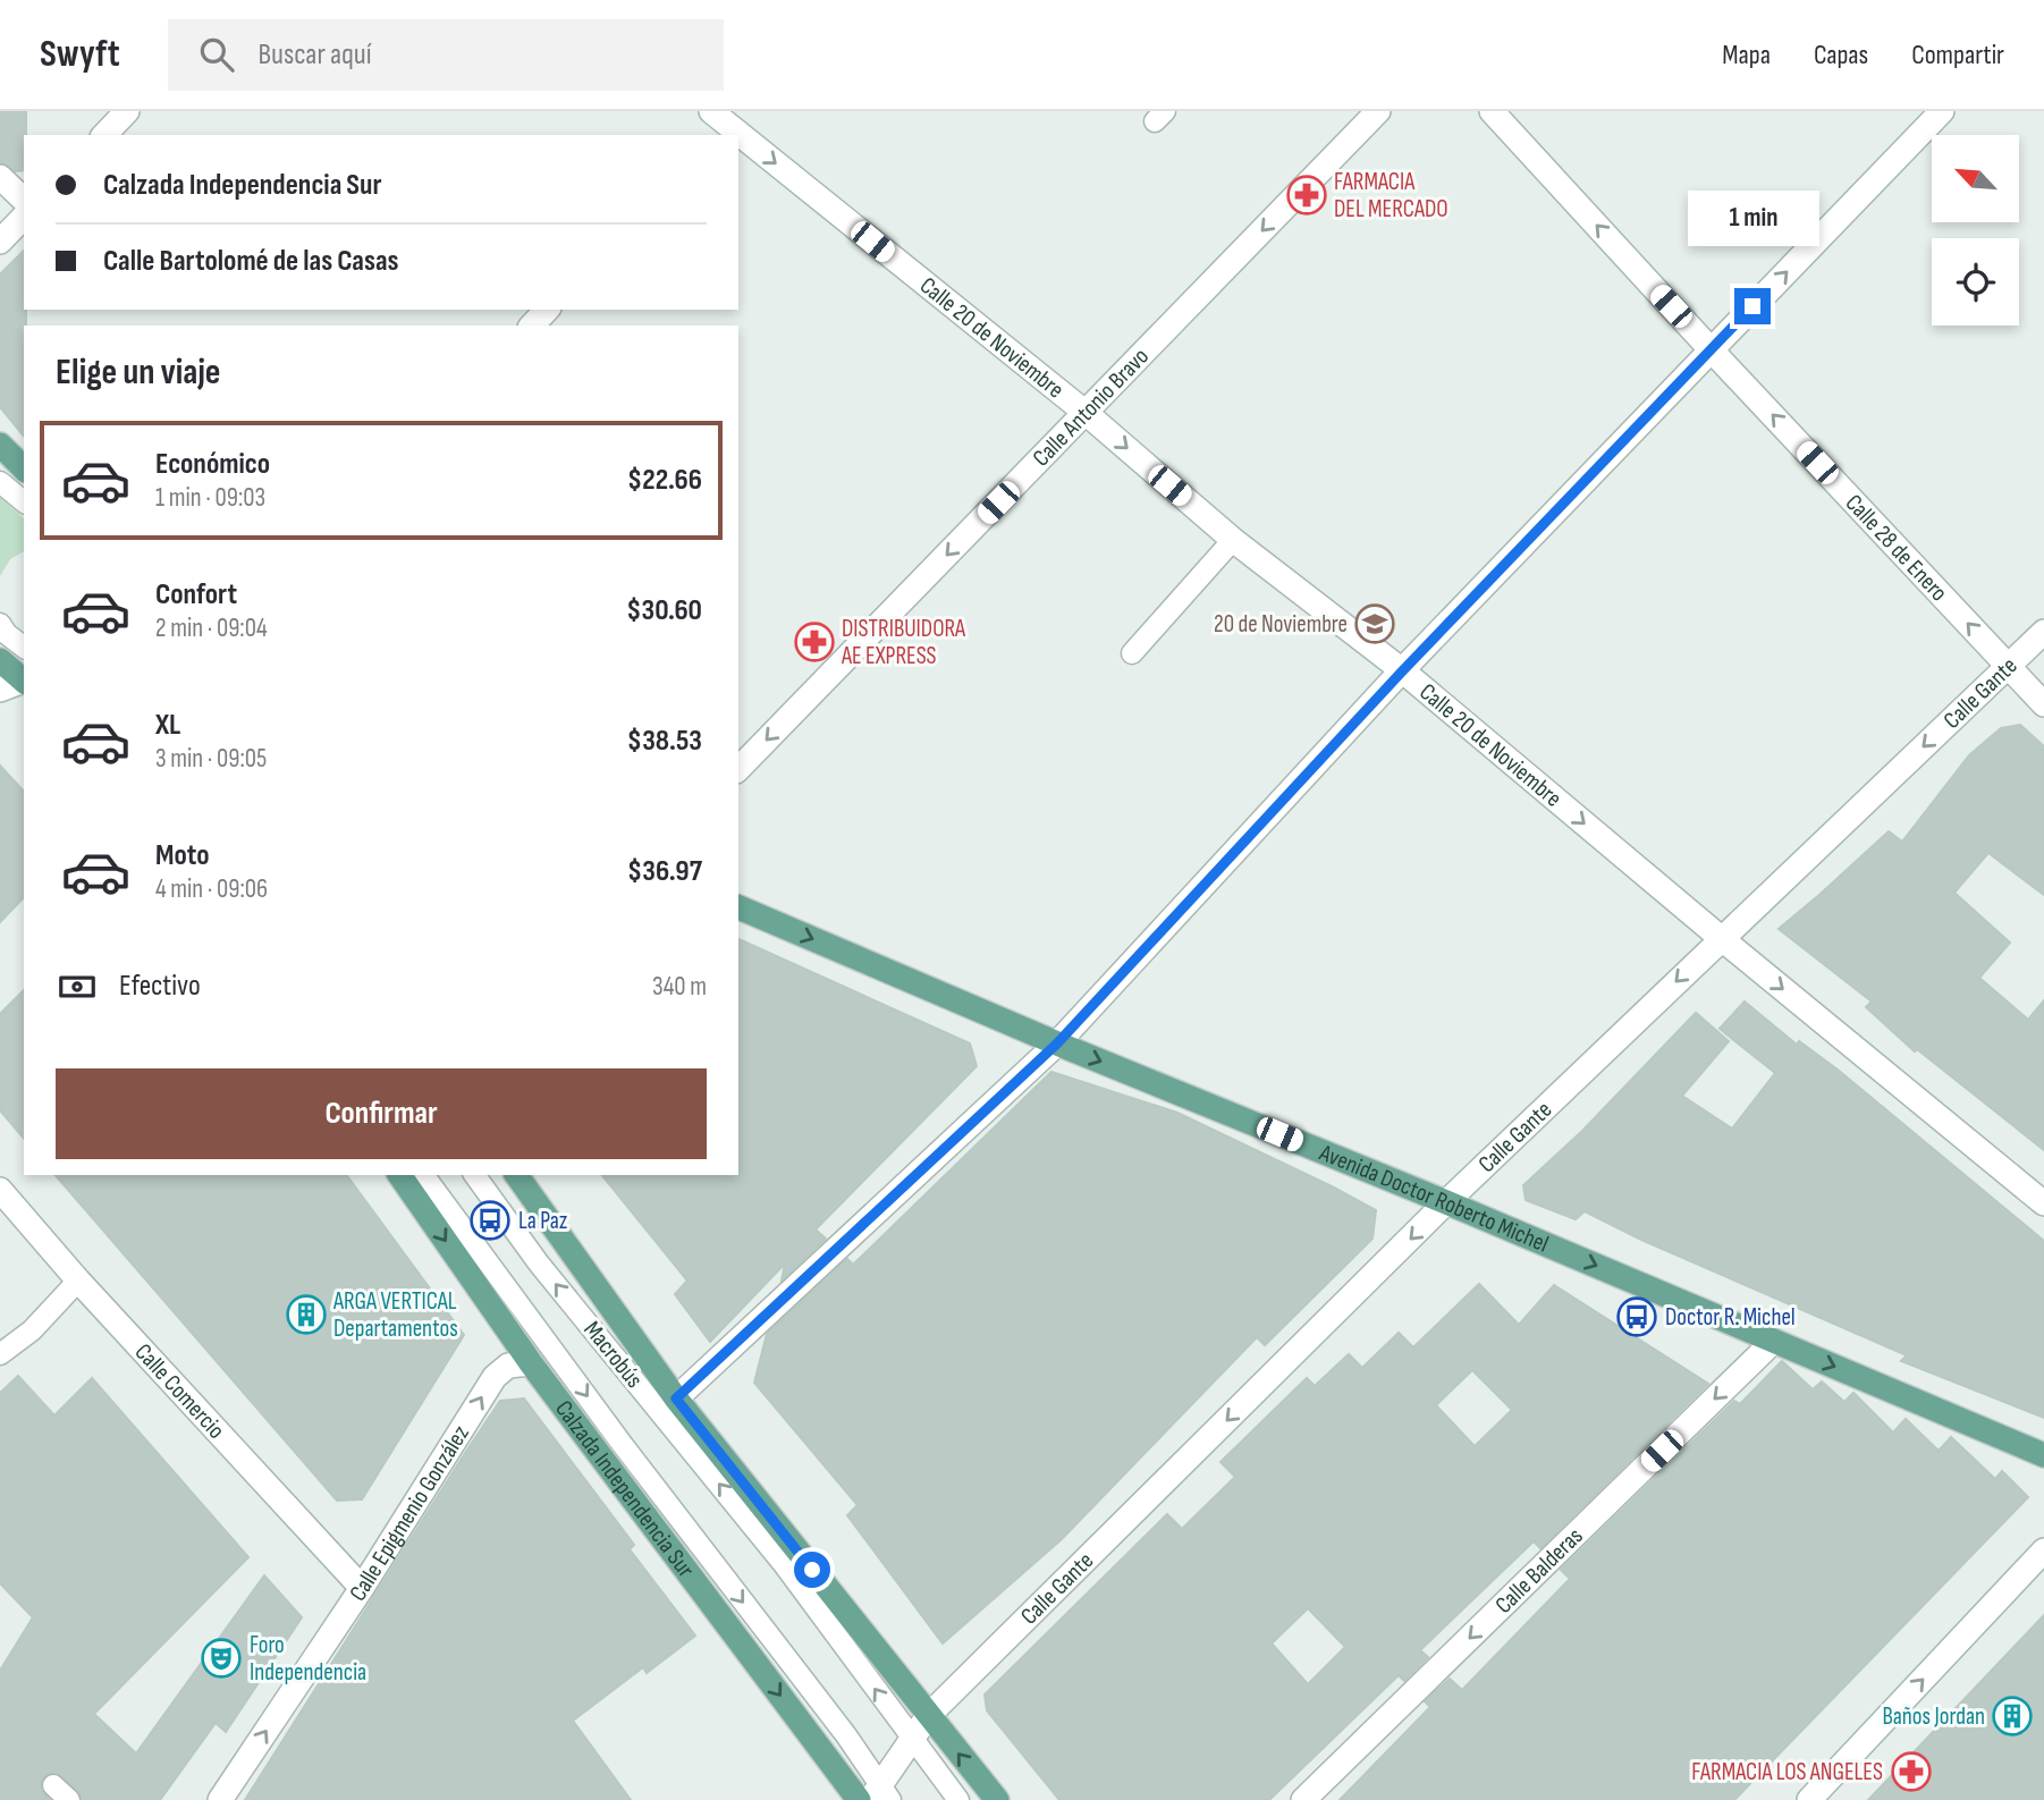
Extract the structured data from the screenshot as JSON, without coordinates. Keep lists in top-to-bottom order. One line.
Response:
{"streets":{"main road":["Avenida Doctor Roberto Michel","Calzada Independencia Sur"],"street":["Calle 20 de Noviembre","Calle Antonio Bravo","Calle 28 de Enero","Calle Gante","Calle Comercio","Calle Epigmenio González","Calle Balderas"],"lane":["Macrobús"]},"crossings":[["Calle 20 de Noviembre","Calle Antonio Bravo"],["Calle 20 de Noviembre","Calle Gante"],["Calle 28 de Enero","Calle Gante"],["Calle Gante","Avenida Doctor Roberto Michel"],["Calle Gante","Macrobús"],["Avenida Doctor Roberto Michel","Calle Balderas"],["Calle Comercio","Calle Epigmenio González"],["Calzada Independencia Sur","Calle Epigmenio González"]],"one_way":["Calle 20 de Noviembre","Calle Antonio Bravo","Calle 28 de Enero","Calle Gante","Avenida Doctor Roberto Michel","Calle Epigmenio González","Calle Balderas"],"places":{"pharmacy":["FARMACIA DEL MERCADO","DISTRIBUIDORA AE EXPRESS","FARMACIA LOS ANGELES"],"school or university":["20 de Noviembre"],"bus stop":["La Paz","Doctor R. Michel"],"building":["ARGA VERTICAL Departamentos","Baños Jordan"],"theatre":["Foro Independencia"]},"north":"top left","page":{"header":"Swyft","search":"Buscar aquí","nav":["Mapa","Capas","Compartir"],"banner":["Calzada Independencia Sur","Calle Bartolomé de las Casas"],"bubble":"1 min","heading":"Elige un viaje","list":[{"name":"Económico","note":"1 min · 09:03","value":"$22.66"},{"name":"Confort","note":"2 min · 09:04","value":"$30.60"},{"name":"XL","note":"3 min · 09:05","value":"$38.53"},{"name":"Moto","note":"4 min · 09:06","value":"$36.97"}],"pay":["Efectivo","340 m"],"buttons":"Confirmar"}}
